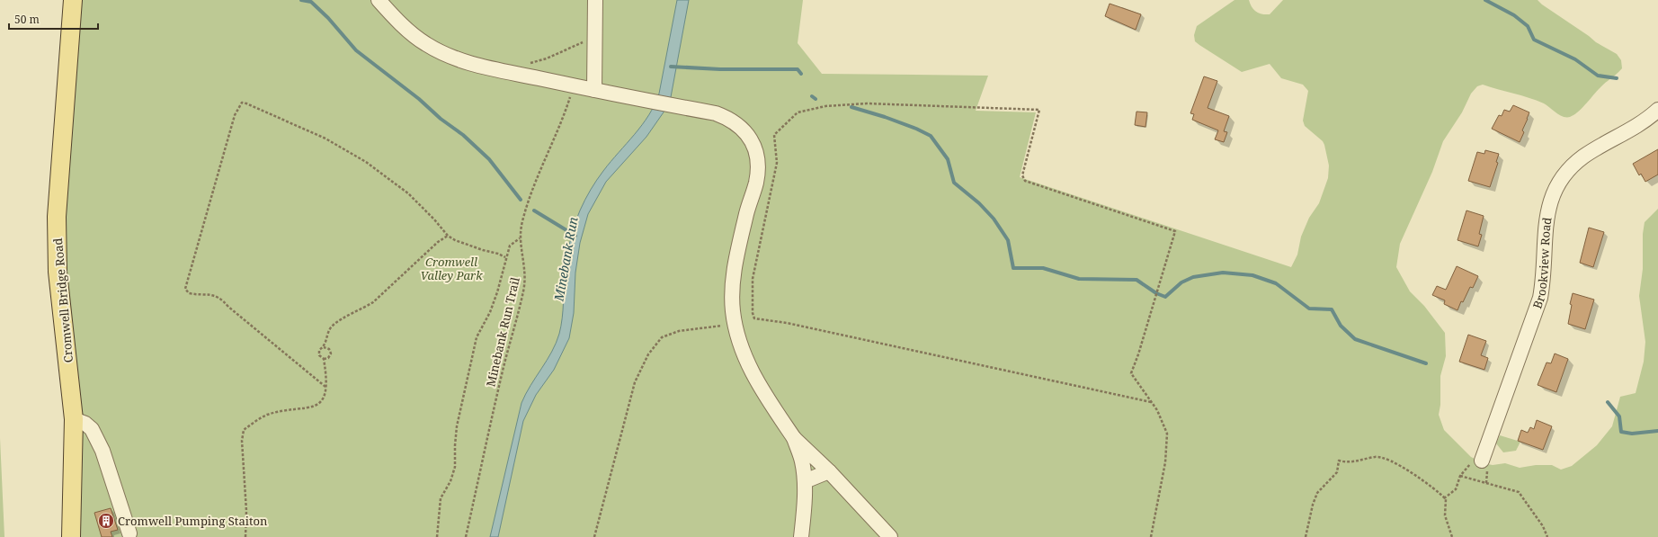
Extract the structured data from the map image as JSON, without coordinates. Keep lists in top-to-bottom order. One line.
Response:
{"streets":{"main road":["Cromwell Bridge Road"],"street":["Brookview Road"],"path":["Minebank Run Trail"]},"water":["Minebank Run"],"parks":["Cromwell Valley Park"],"places":{"building":["Cromwell Pumping Staiton"]},"scale_bar":"50 m"}
